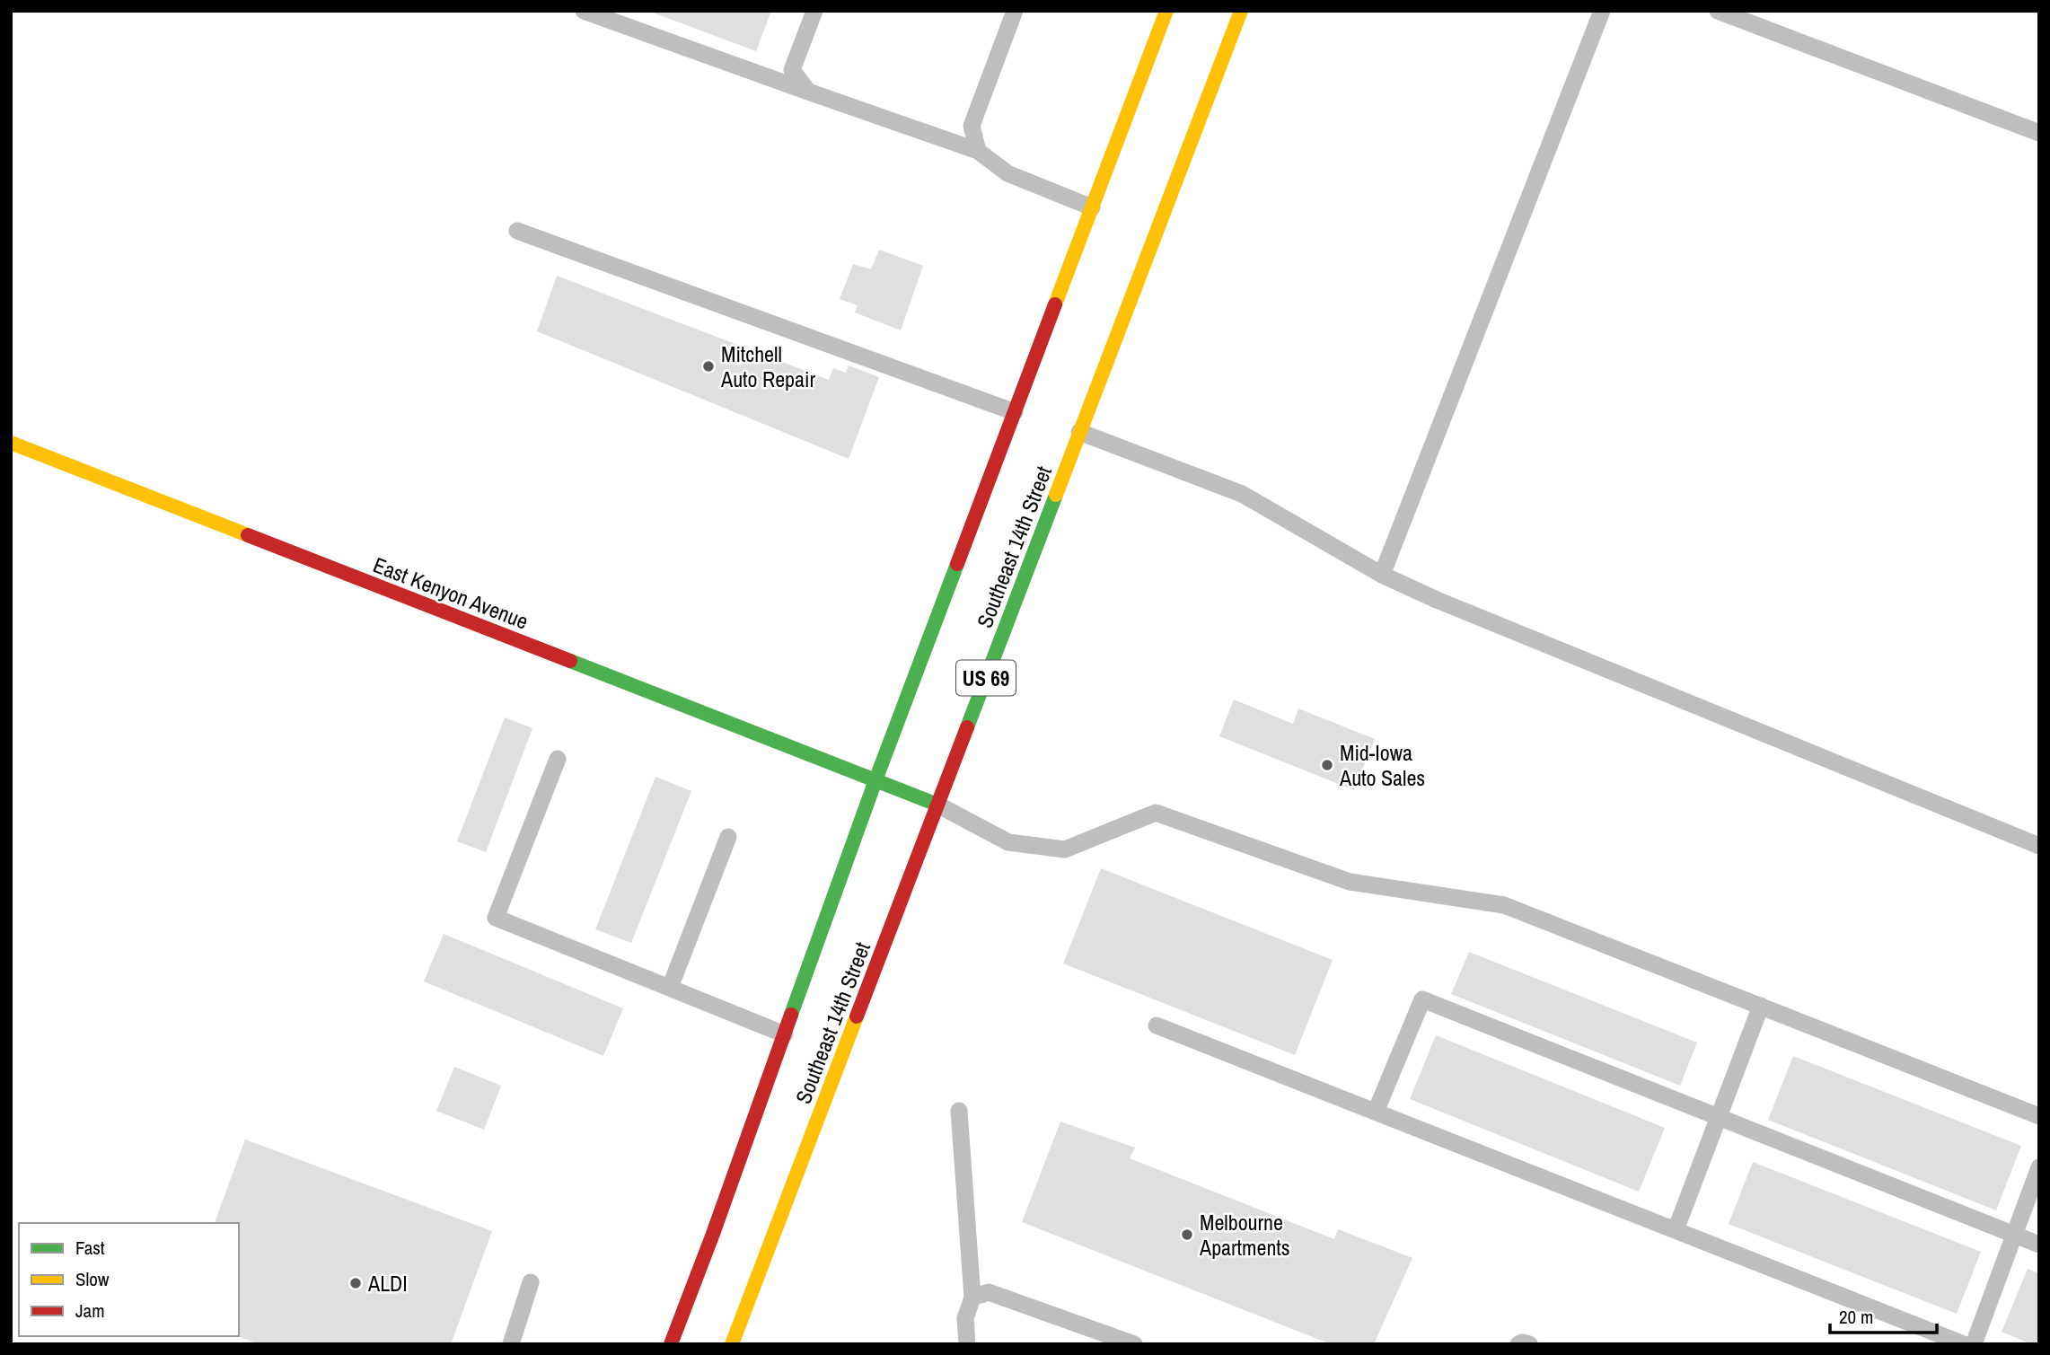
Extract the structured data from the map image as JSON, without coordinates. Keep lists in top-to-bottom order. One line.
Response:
{"streets":{"main road":["Southeast 14th Street","East Kenyon Avenue","US 69"]},"crossings":[["Southeast 14th Street","East Kenyon Avenue"]],"places":["Mitchell Auto Repair","Mid-Iowa Auto Sales","Melbourne Apartments","ALDI"],"legend":["Fast","Slow","Jam"],"scale_bar":"20 m"}
